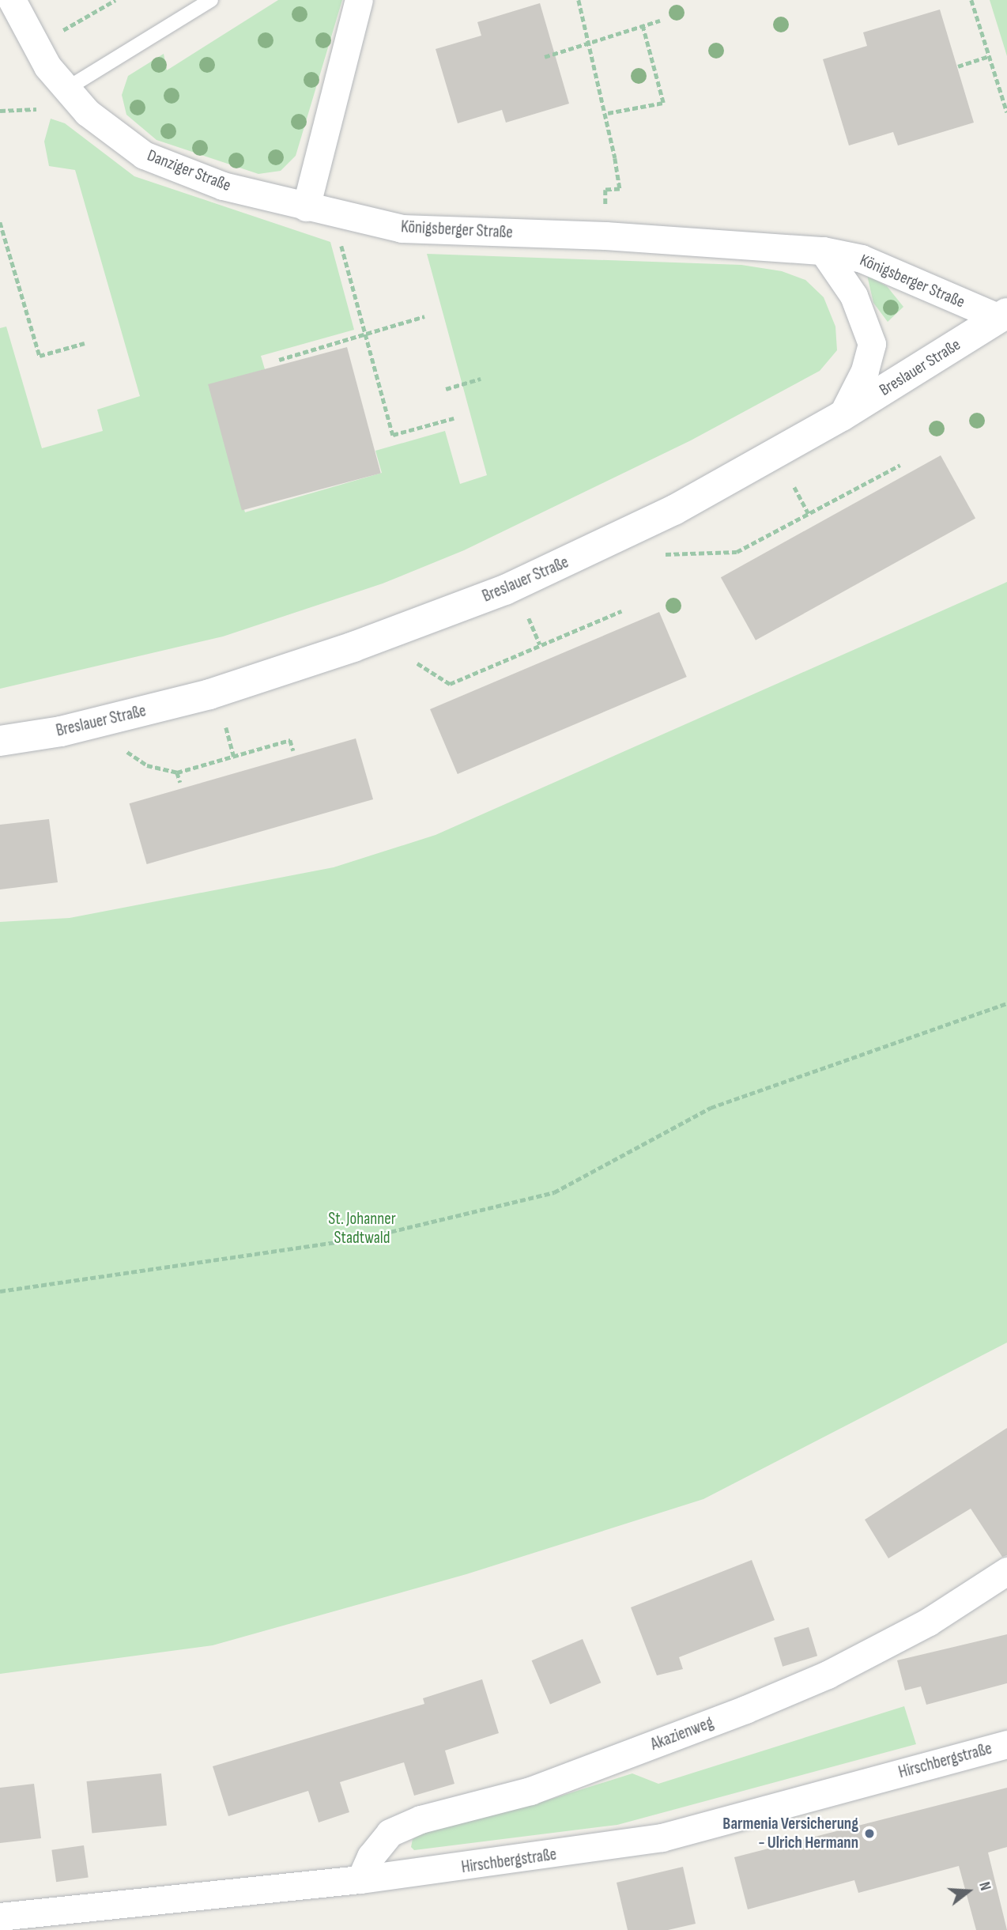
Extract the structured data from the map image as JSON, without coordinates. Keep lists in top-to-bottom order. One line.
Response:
{"streets":{"street":["Danziger Straße","Königsberger Straße","Breslauer Straße","Akazienweg","Hirschbergstraße"]},"crossings":[["Danziger Straße","Königsberger Straße"],["Königsberger Straße","Breslauer Straße"],["Akazienweg","Hirschbergstraße"]],"parks":["St. Johanner Stadtwald"],"places":["Barmenia Versicherung - Ulrich Hermann"],"north":"right"}
